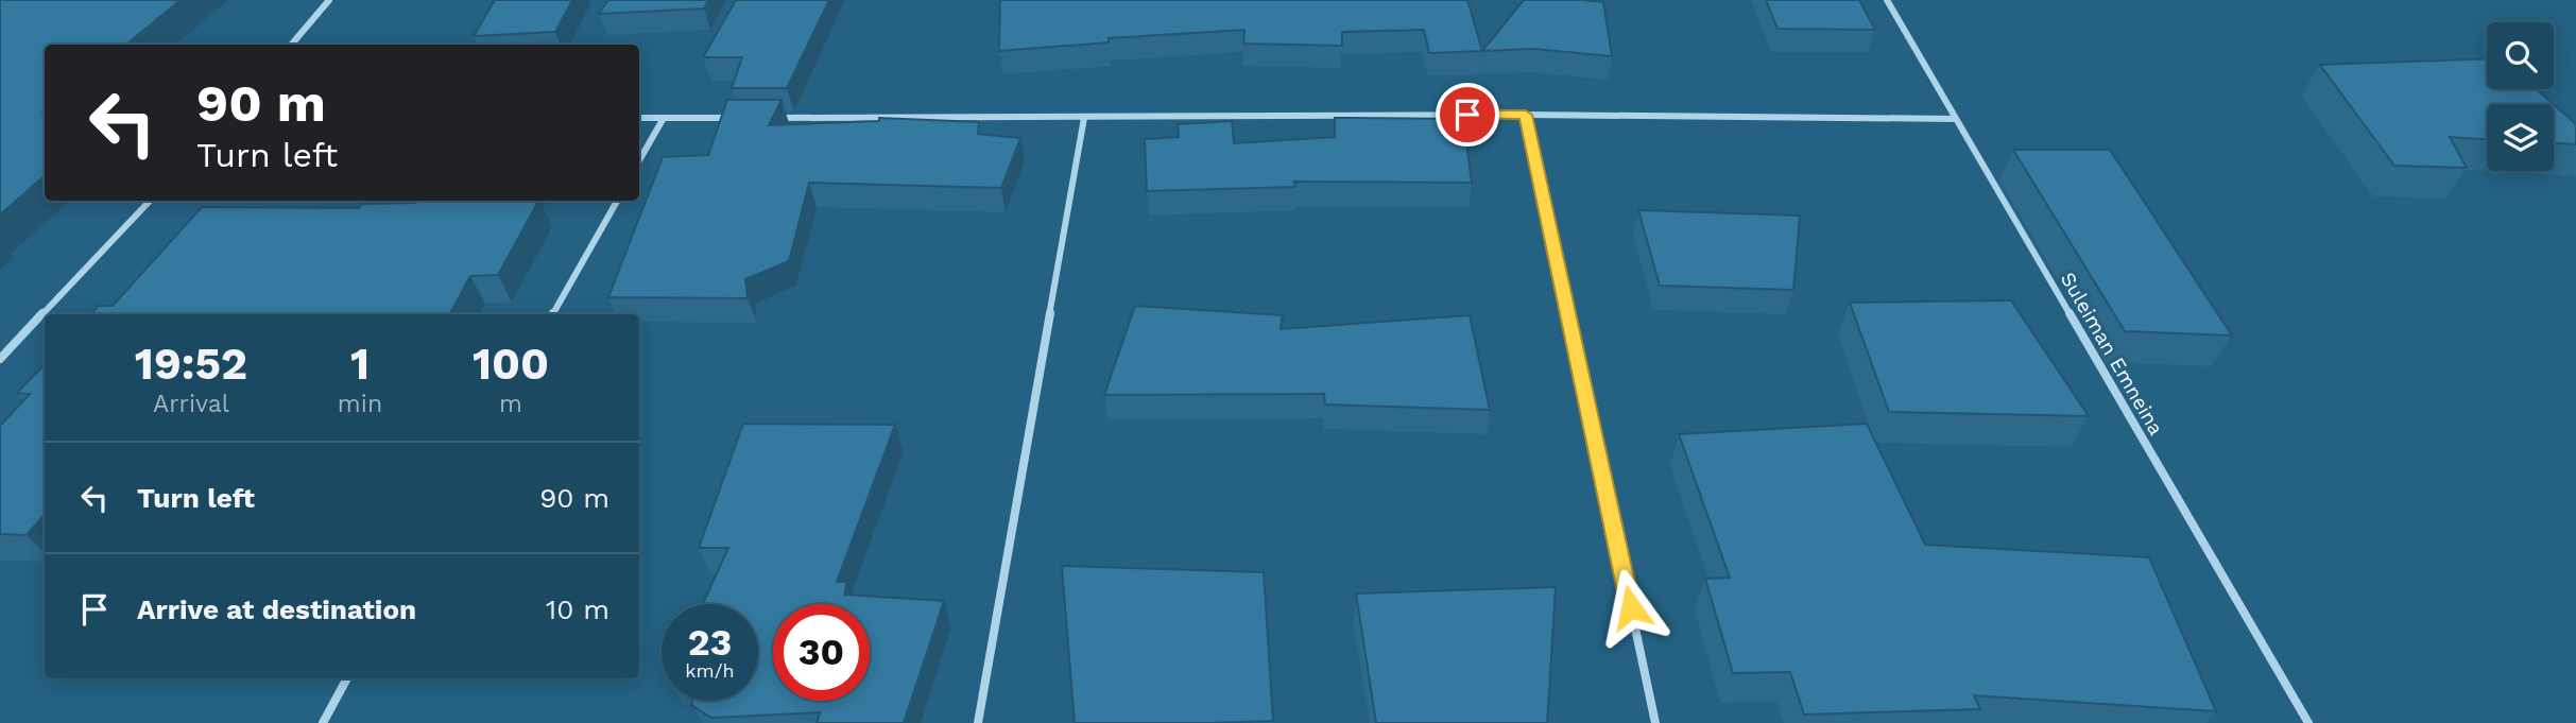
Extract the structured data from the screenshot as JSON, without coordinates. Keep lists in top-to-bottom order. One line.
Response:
{"streets":{"street":["Suleiman Emneina"]},"page":{"turn":["90 m","Turn left"],"eta":["19:52","Arrival","1","min","100","m"],"list":[{"name":"Turn left","value":"90 m"},{"name":"Arrive at destination","value":"10 m"}],"speed":"23 km/h","limit":"30"}}
